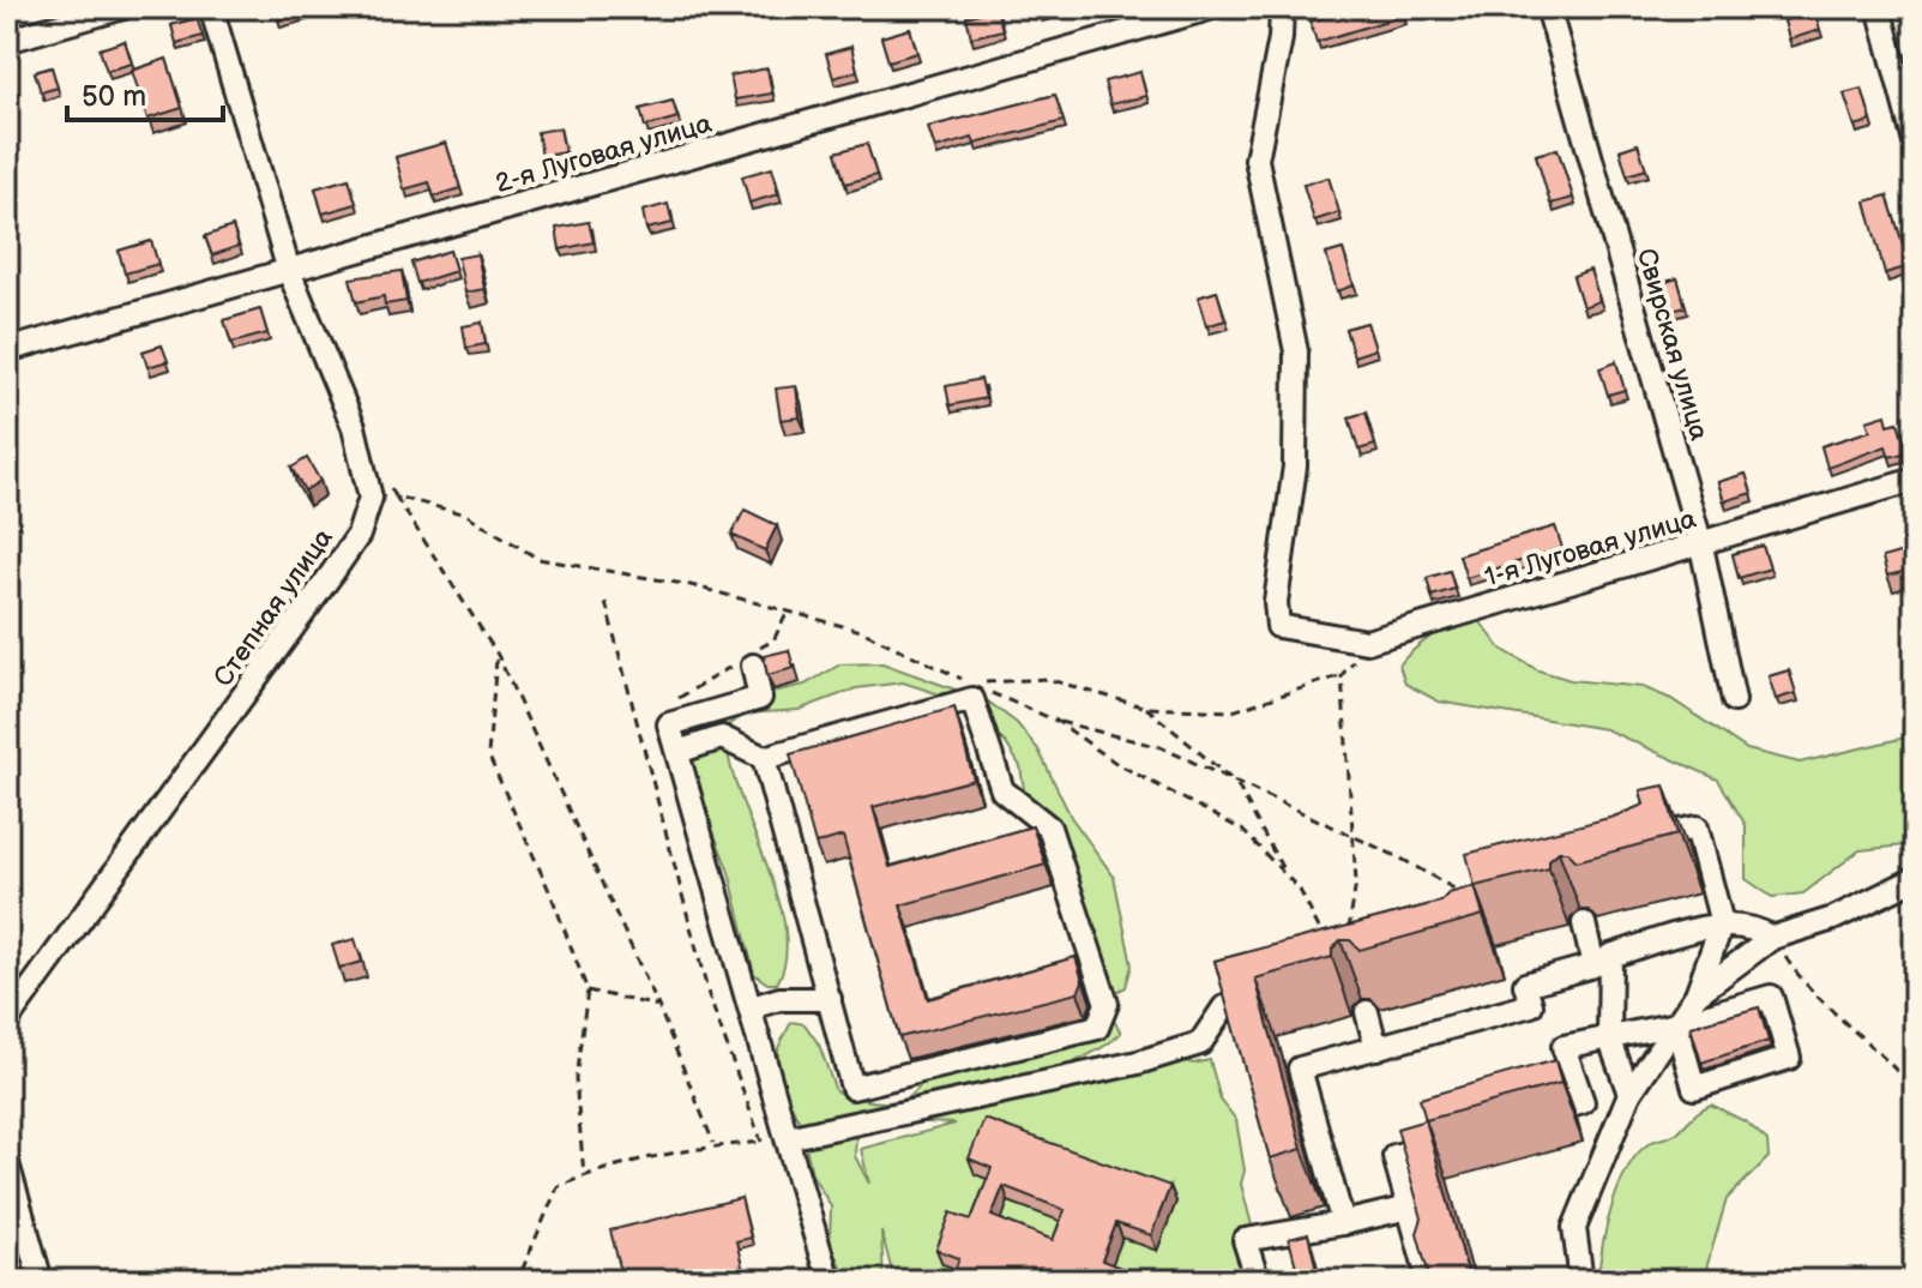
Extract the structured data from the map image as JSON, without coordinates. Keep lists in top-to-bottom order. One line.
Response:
{"streets":{"street":["2-я Луговая улица","Свирская улица","1-я Луговая улица","Степная улица"]},"crossings":[["2-я Луговая улица","Степная улица"],["Свирская улица","1-я Луговая улица"]],"scale_bar":"50 m"}
